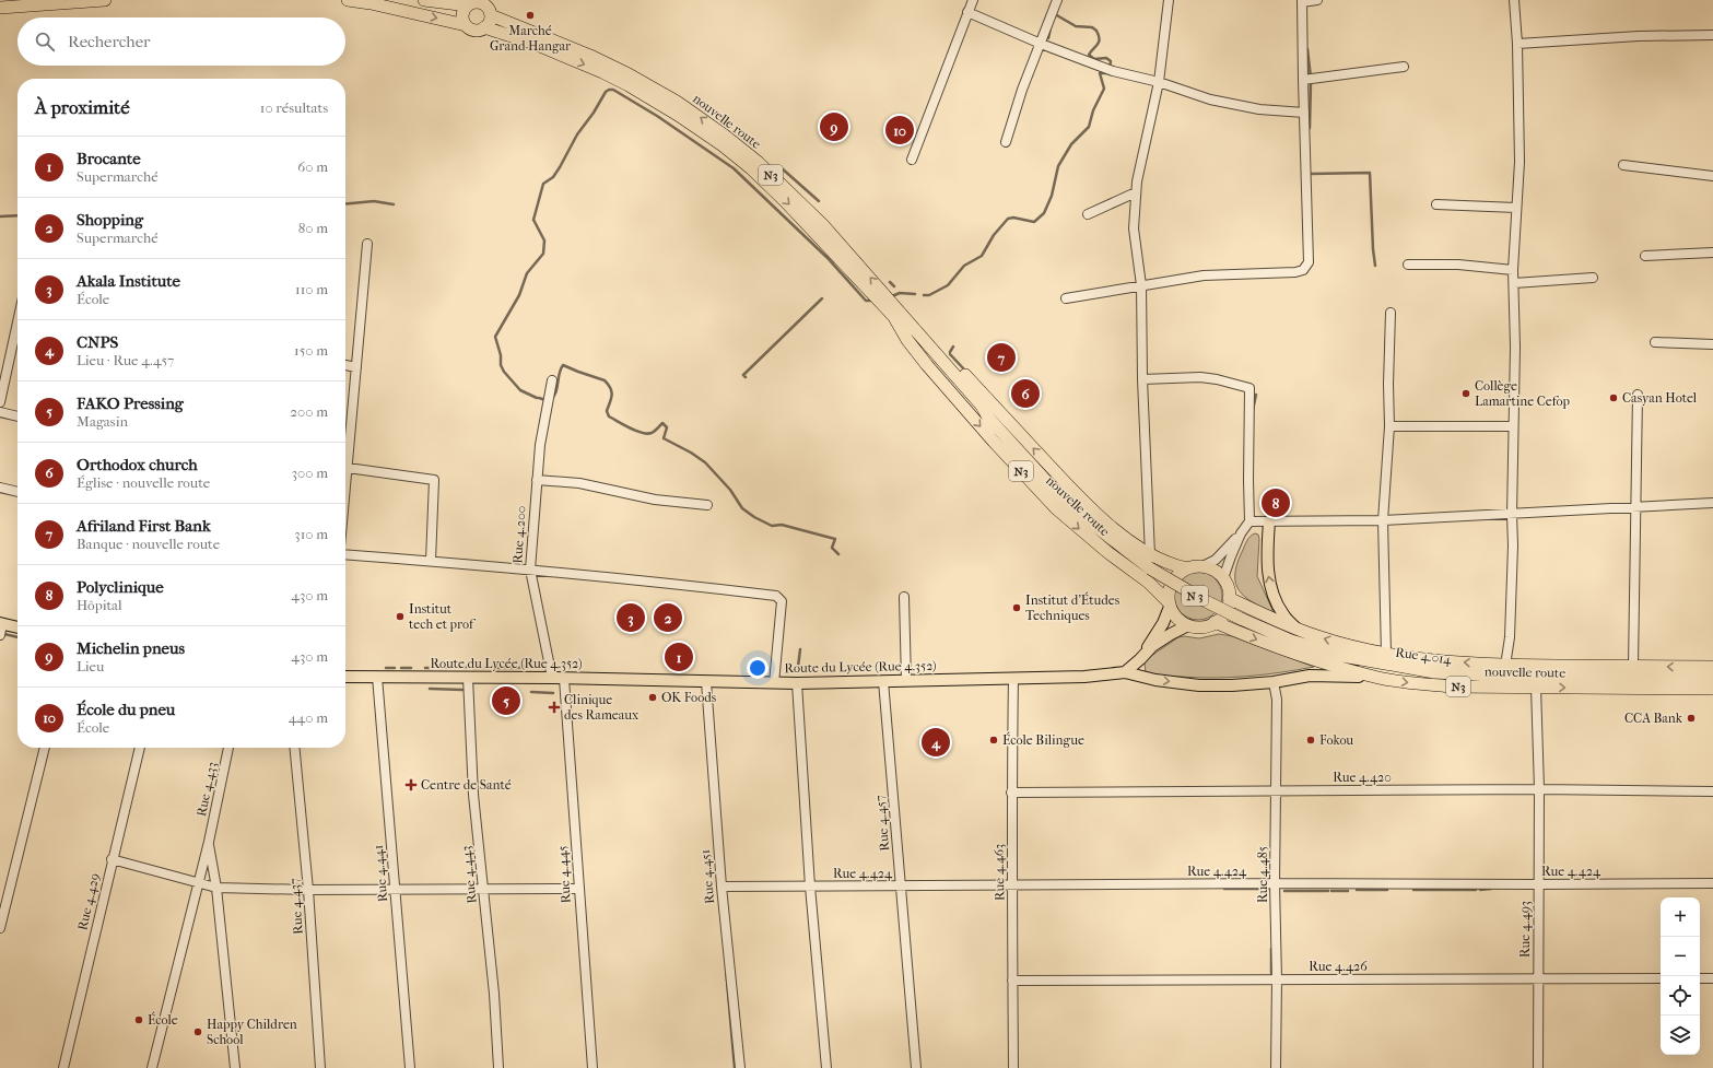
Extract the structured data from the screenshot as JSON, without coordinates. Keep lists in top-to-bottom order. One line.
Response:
{"streets":{"highway":["nouvelle route","N3","N 3","Rue 4.014"],"main road":["Route du Lycée (Rue 4.352)"],"street":["Rue 4.200","Rue 4.420","Rue 4.433","Rue 4.457","Rue 4.424","Rue 4.463","Rue 4.441","Rue 4.443","Rue 4.445","Rue 4.485","Rue 4.451","Rue 4.429","Rue 4.437","Rue 4.493","Rue 4.426"]},"crossings":[["nouvelle route","Rue 4.014"],["nouvelle route","Rue 4.493"],["Rue 4.200","Route du Lycée (Rue 4.352)"],["Route du Lycée (Rue 4.352)","Rue 4.457"],["Route du Lycée (Rue 4.352)","Rue 4.463"],["Route du Lycée (Rue 4.352)","Rue 4.441"],["Route du Lycée (Rue 4.352)","Rue 4.443"],["Route du Lycée (Rue 4.352)","Rue 4.445"],["Route du Lycée (Rue 4.352)","Rue 4.451"],["Rue 4.420","Rue 4.463"],["Rue 4.420","Rue 4.485"],["Rue 4.420","Rue 4.493"],["Rue 4.457","Rue 4.424"],["Rue 4.424","Rue 4.463"],["Rue 4.424","Rue 4.485"],["Rue 4.424","Rue 4.451"],["Rue 4.424","Rue 4.493"],["Rue 4.463","Rue 4.426"],["Rue 4.485","Rue 4.426"],["Rue 4.493","Rue 4.426"]],"places":{"other":["Marché Grand Hangar","Collège Lamartine Cefop","Casyan Hotel","Institut d'Études Techniques","Institut tech et prof","OK Foods","CCA Bank","École Bilingue","Fokou","École","Happy Children School"],"health":["Clinique des Rameaux","Centre de Santé"]},"page":{"search":"Rechercher","heading":["À proximité","10 résultats"],"pins":["9","10","7","6","8","2","3","1","5","4"],"list":[{"mark":"1","name":"Brocante","note":"Supermarché","value":"60 m"},{"mark":"2","name":"Shopping","note":"Supermarché","value":"80 m"},{"mark":"3","name":"Akala Institute","note":"École","value":"110 m"},{"mark":"4","name":"CNPS","note":"Lieu · Rue 4.457","value":"150 m"},{"mark":"5","name":"FAKO Pressing","note":"Magasin","value":"200 m"},{"mark":"6","name":"Orthodox church","note":"Église · nouvelle route","value":"300 m"},{"mark":"7","name":"Afriland First Bank","note":"Banque · nouvelle route","value":"310 m"},{"mark":"8","name":"Polyclinique","note":"Hôpital","value":"430 m"},{"mark":"9","name":"Michelin pneus","note":"Lieu","value":"430 m"},{"mark":"10","name":"École du pneu","note":"École","value":"440 m"}],"map_buttons":["+","−"]}}
